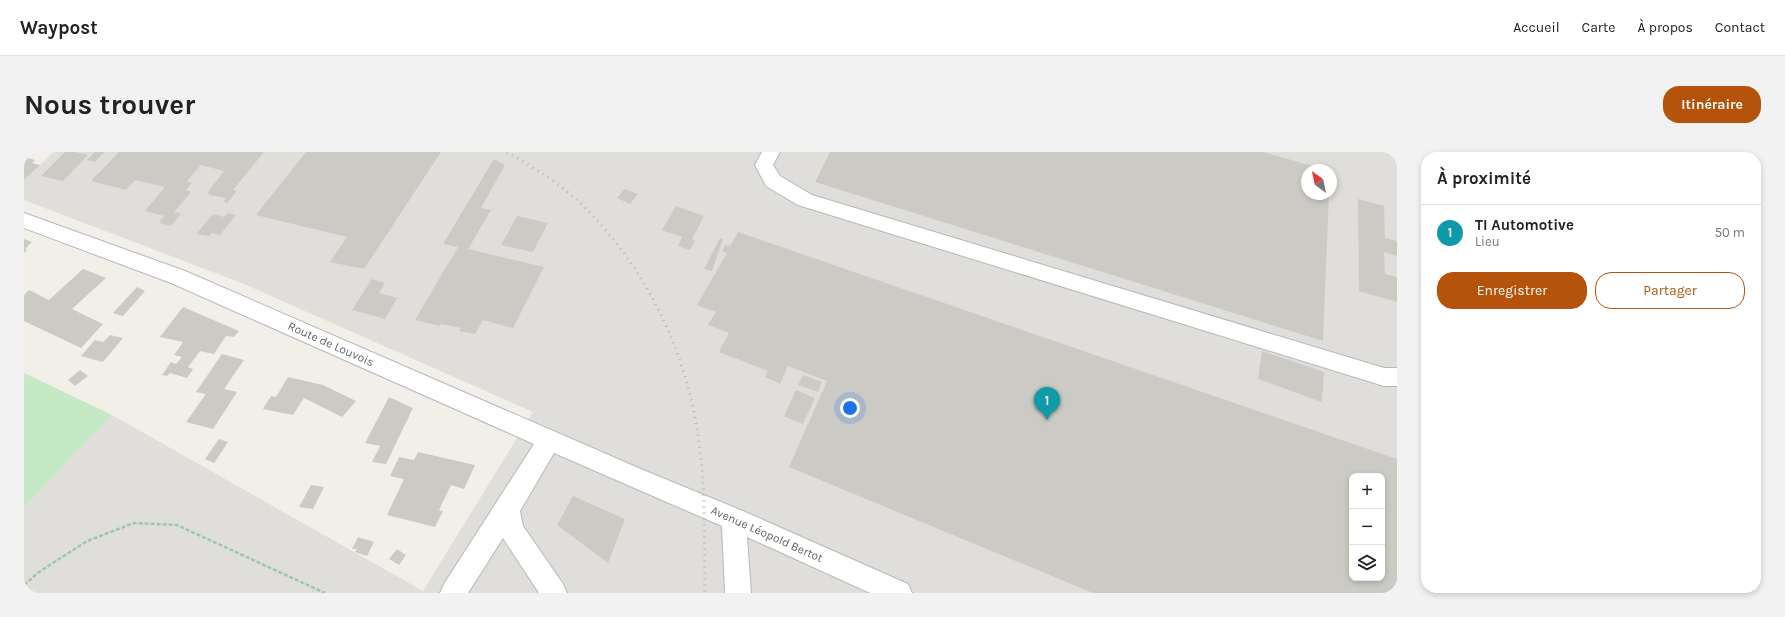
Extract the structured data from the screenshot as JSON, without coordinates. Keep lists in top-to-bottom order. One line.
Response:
{"streets":{"street":["Route de Louvois","Avenue Léopold Bertot"]},"crossings":[["Route de Louvois","Avenue Léopold Bertot"]],"north":"top left","page":{"header":"Waypost","nav":["Accueil","Carte","À propos","Contact"],"buttons":["Itinéraire",["Enregistrer","Partager"]],"title":"Nous trouver","heading":"À proximité","list":[{"mark":"1","name":"TI Automotive","note":"Lieu","value":"50 m"}],"pins":"1","map_buttons":["+","−"]}}
